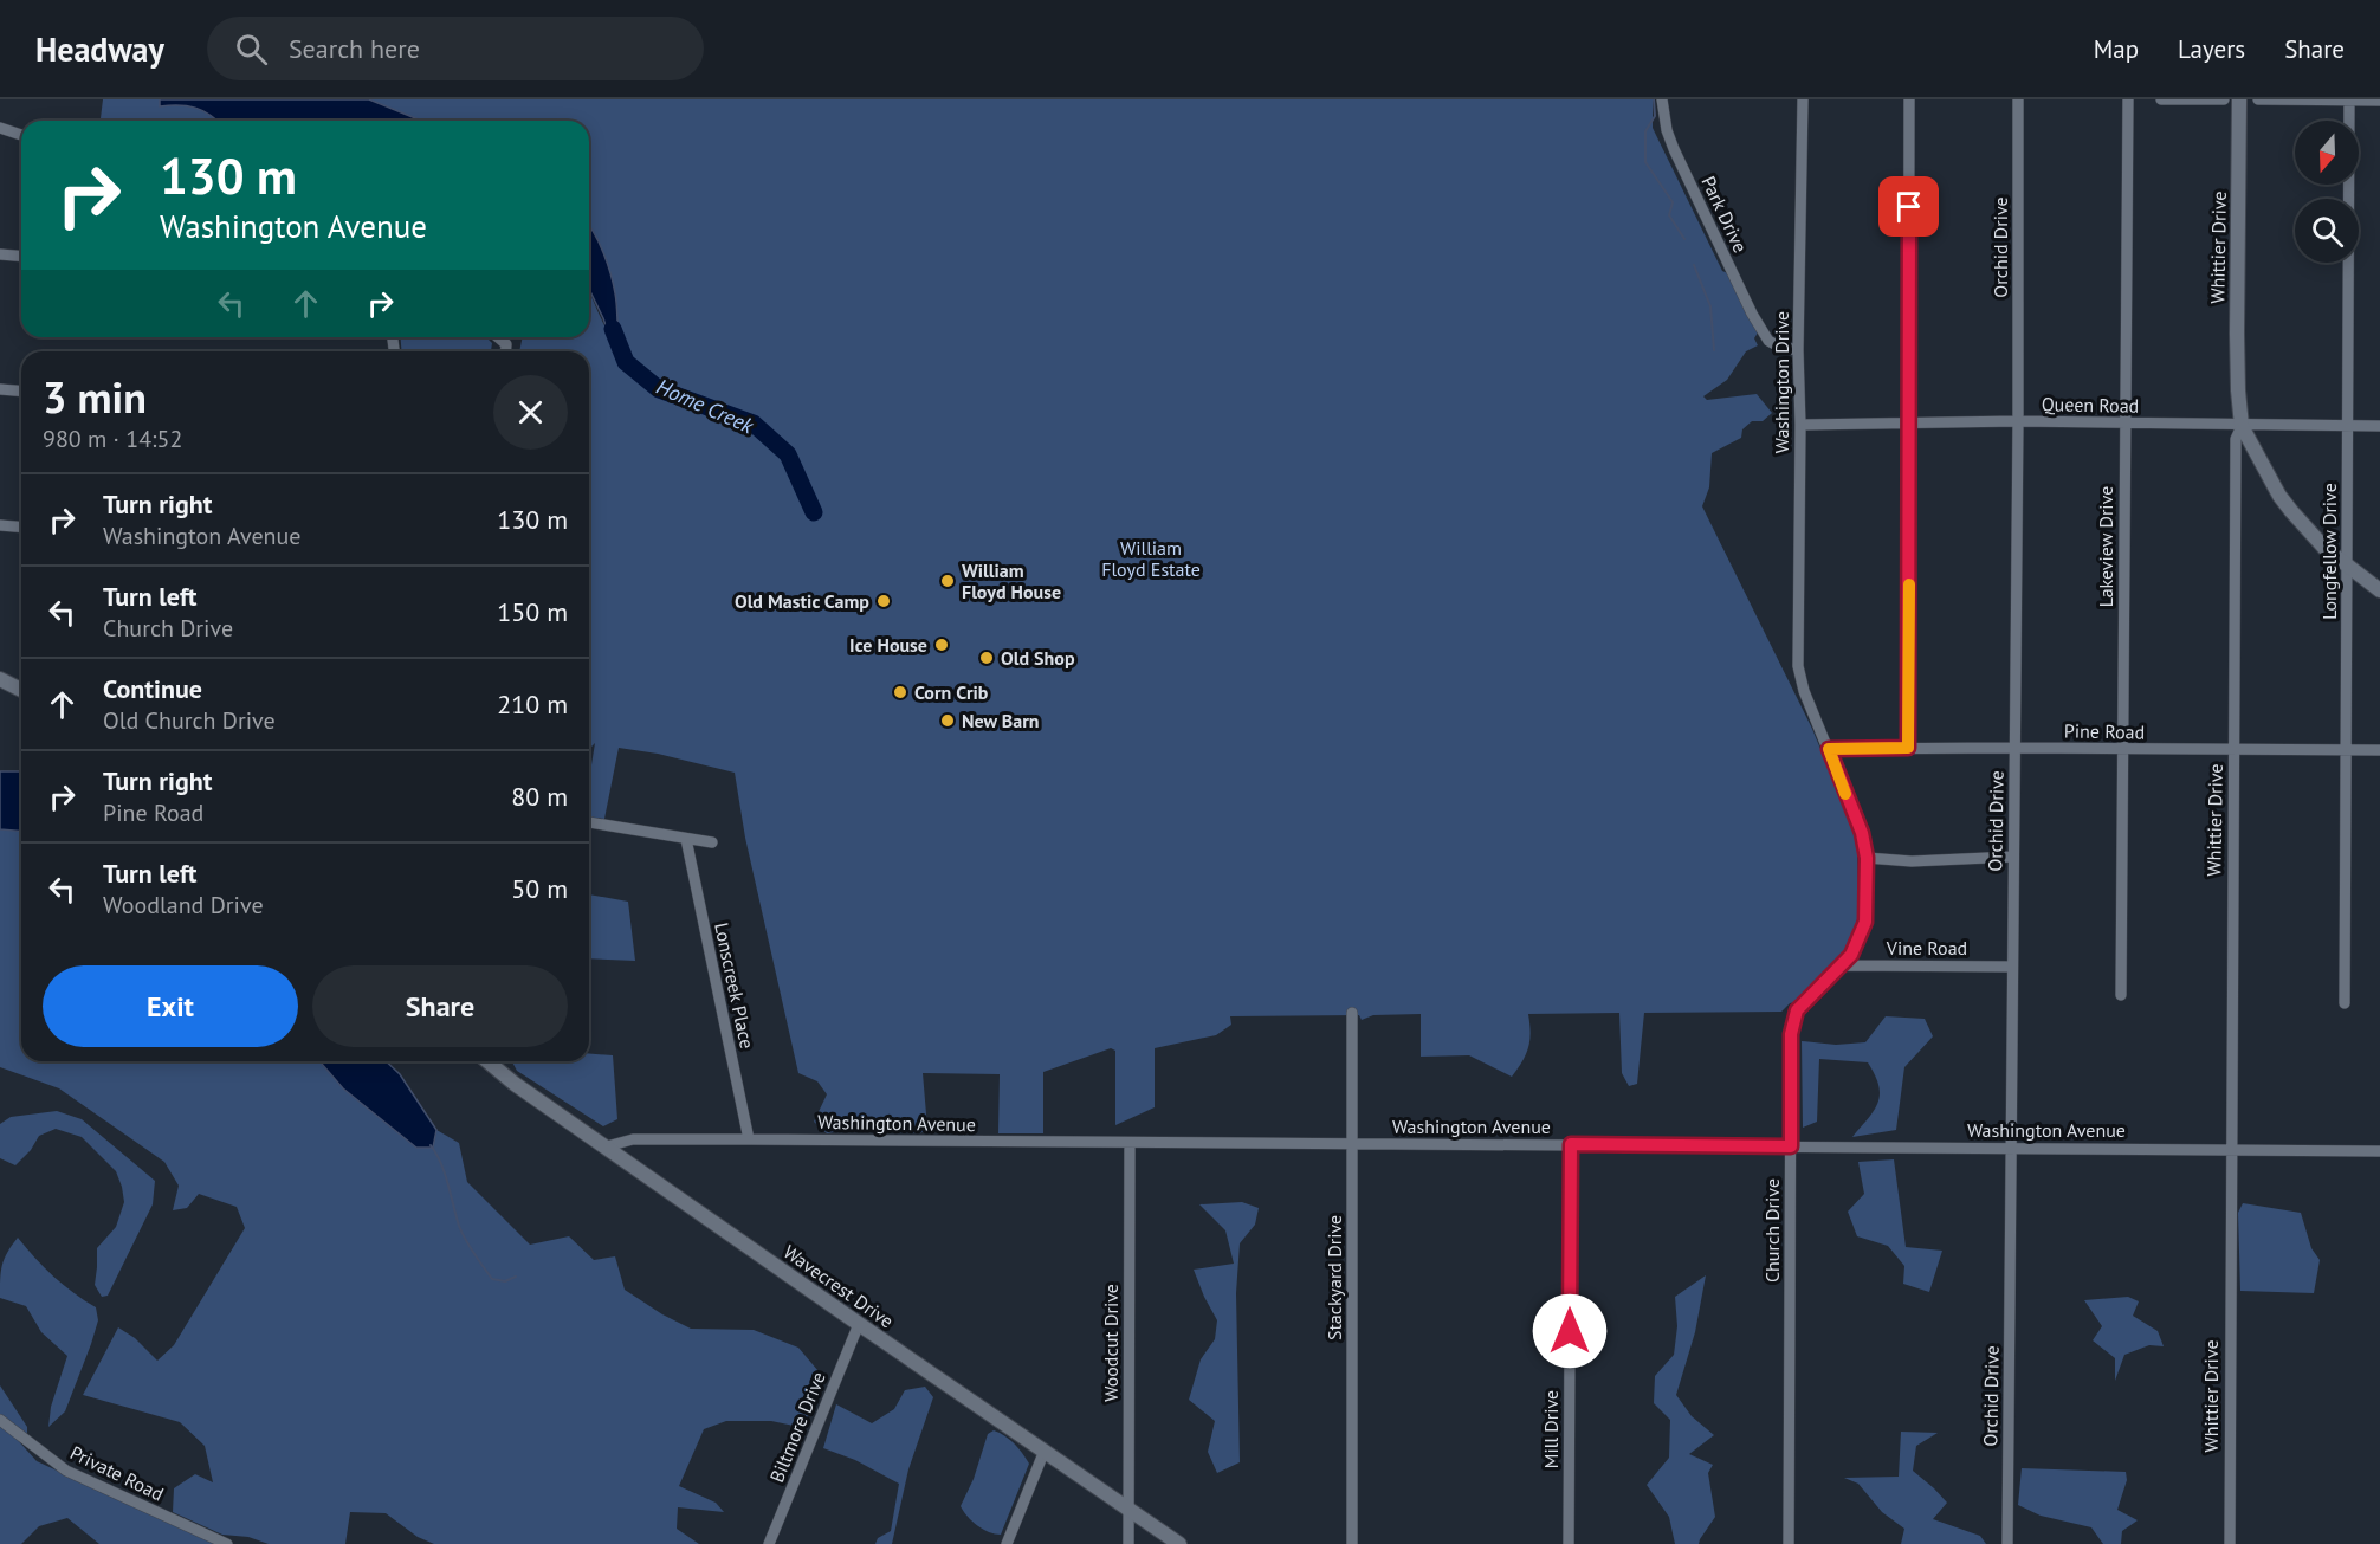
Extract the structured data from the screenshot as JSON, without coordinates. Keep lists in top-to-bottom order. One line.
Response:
{"streets":{"street":["Park Drive","Orchid Drive","Whittier Drive","Washington Drive","Queen Road","Lakeview Drive","Longfellow Drive","Pine Road","Vine Road","Lonscreek Place","Washington Avenue","Church Drive","Stackyard Drive","Wavecrest Drive","Woodcut Drive","Biltmore Drive","Mill Drive","Private Road"]},"crossings":[["Park Drive","Washington Drive"],["Orchid Drive","Queen Road"],["Orchid Drive","Pine Road"],["Orchid Drive","Vine Road"],["Orchid Drive","Washington Avenue"],["Whittier Drive","Queen Road"],["Whittier Drive","Pine Road"],["Whittier Drive","Washington Avenue"],["Washington Drive","Queen Road"],["Washington Drive","Pine Road"],["Washington Drive","Church Drive"],["Queen Road","Lakeview Drive"],["Queen Road","Longfellow Drive"],["Lakeview Drive","Pine Road"],["Longfellow Drive","Pine Road"],["Pine Road","Church Drive"],["Vine Road","Church Drive"],["Lonscreek Place","Washington Avenue"],["Washington Avenue","Church Drive"],["Washington Avenue","Stackyard Drive"],["Washington Avenue","Wavecrest Drive"],["Washington Avenue","Woodcut Drive"],["Washington Avenue","Mill Drive"],["Wavecrest Drive","Woodcut Drive"],["Wavecrest Drive","Biltmore Drive"]],"water":["Home Creek"],"parks":["William Floyd Estate"],"places":["William Floyd House","Old Mastic Camp","Ice House","Old Shop","Corn Crib","New Barn"],"north":"bottom","page":{"header":"Headway","search":"Search here","nav":["Map","Layers","Share"],"turn":["130 m","Washington Avenue"],"heading":["3 min","980 m · 14:52"],"list":[{"name":"Turn right","note":"Washington Avenue","value":"130 m"},{"name":"Turn left","note":"Church Drive","value":"150 m"},{"name":"Continue","note":"Old Church Drive","value":"210 m"},{"name":"Turn right","note":"Pine Road","value":"80 m"},{"name":"Turn left","note":"Woodland Drive","value":"50 m"}],"buttons":["Exit","Share"]}}
